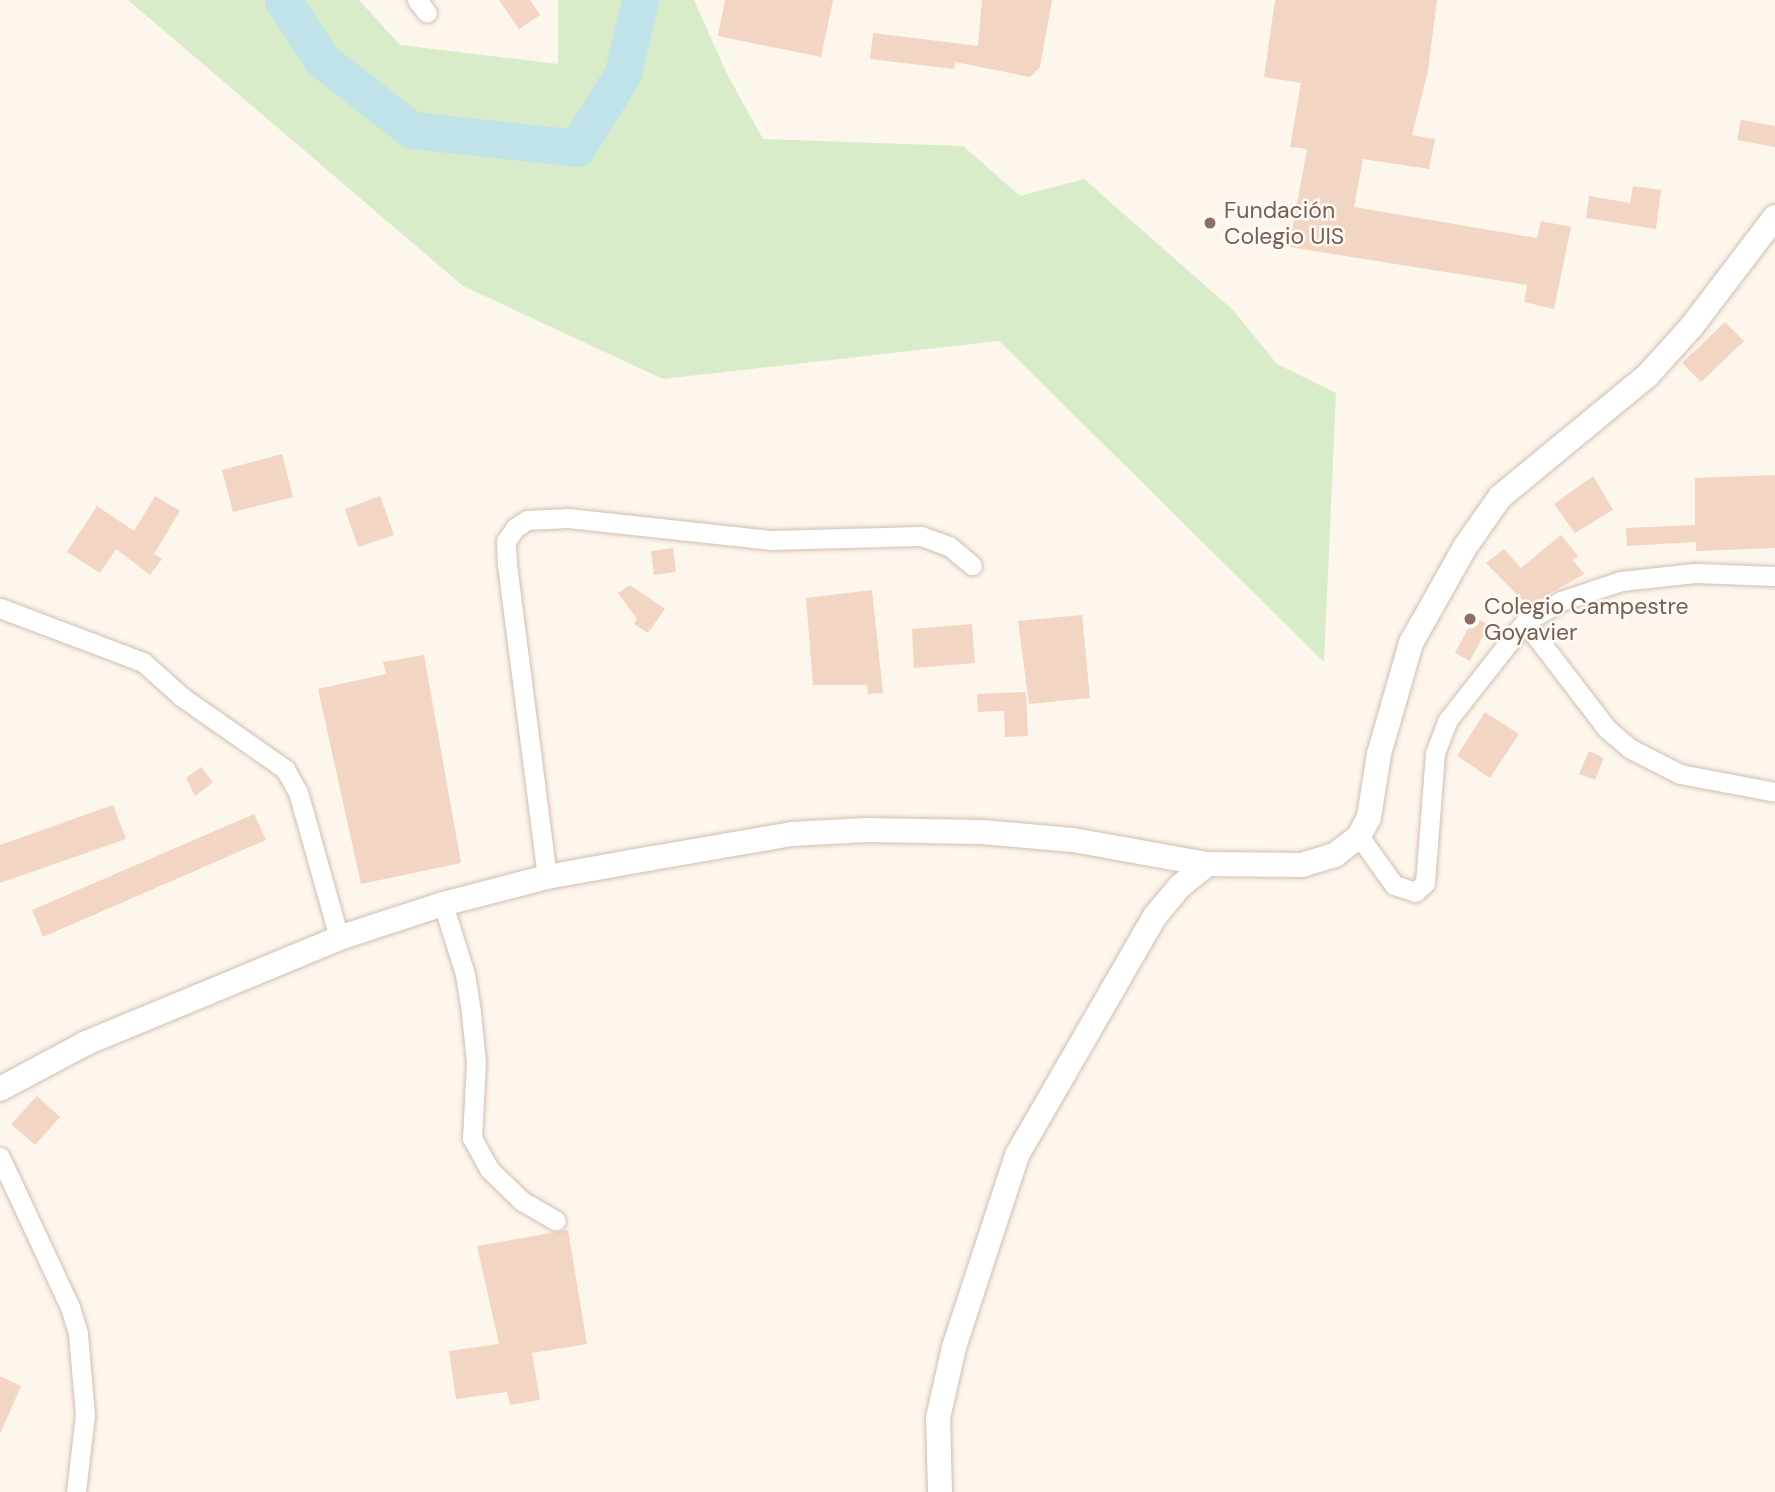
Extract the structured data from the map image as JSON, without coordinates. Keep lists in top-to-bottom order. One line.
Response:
{"places":["Fundación Colegio UIS","Colegio Campestre Goyavier"]}
